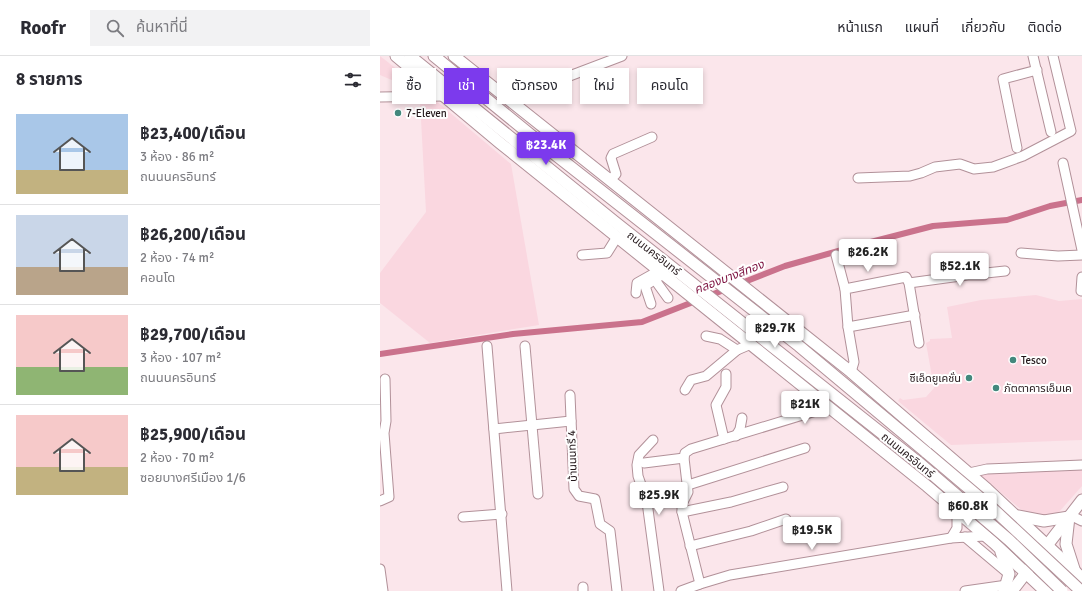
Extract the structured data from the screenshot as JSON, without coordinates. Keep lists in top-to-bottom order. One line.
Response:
{"streets":{"main road":["ถนนนครอินทร์"],"street":["บ้านนนทรี 4"]},"water":["คลองบางสีทอง"],"places":["7-Eleven","Tesco","ซีเอ็ดยูเคชั่น","ภัตตาคารเอ็มเค"],"page":{"header":"Roofr","search":"ค้นหาที่นี่","nav":["หน้าแรก","แผนที่","เกี่ยวกับ","ติดต่อ"],"heading":"8 รายการ","chip":["ซื้อ","เช่า","ตัวกรอง","ใหม่","คอนโด"],"list":[{"name":"฿23,400/เดือน","note":"3 ห้อง · 86 m² · ถนนนครอินทร์"},{"name":"฿26,200/เดือน","note":"2 ห้อง · 74 m² · คอนโด"},{"name":"฿29,700/เดือน","note":"3 ห้อง · 107 m² · ถนนนครอินทร์"},{"name":"฿25,900/เดือน","note":"2 ห้อง · 70 m² · ซอยบางศรีเมือง 1/6"}],"price":["฿23.4K","฿26.2K","฿52.1K","฿29.7K","฿21K","฿25.9K","฿60.8K","฿19.5K"]}}
